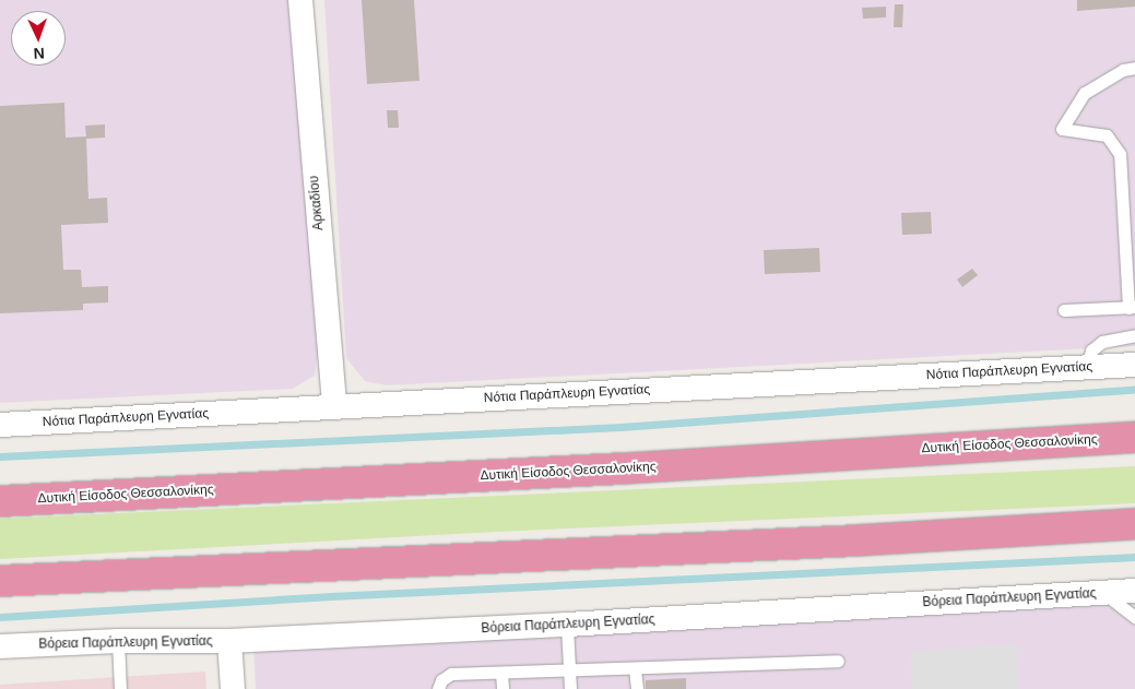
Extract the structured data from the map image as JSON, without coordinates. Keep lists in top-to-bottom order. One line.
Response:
{"streets":{"highway":["Δυτική Είσοδος Θεσσαλονίκης"],"street":["Αρκαδίου","Νότια Παράπλευρη Εγνατίας","Βόρεια Παράπλευρη Εγνατίας"]},"crossings":[["Αρκαδίου","Νότια Παράπλευρη Εγνατίας"]],"north":"bottom"}
